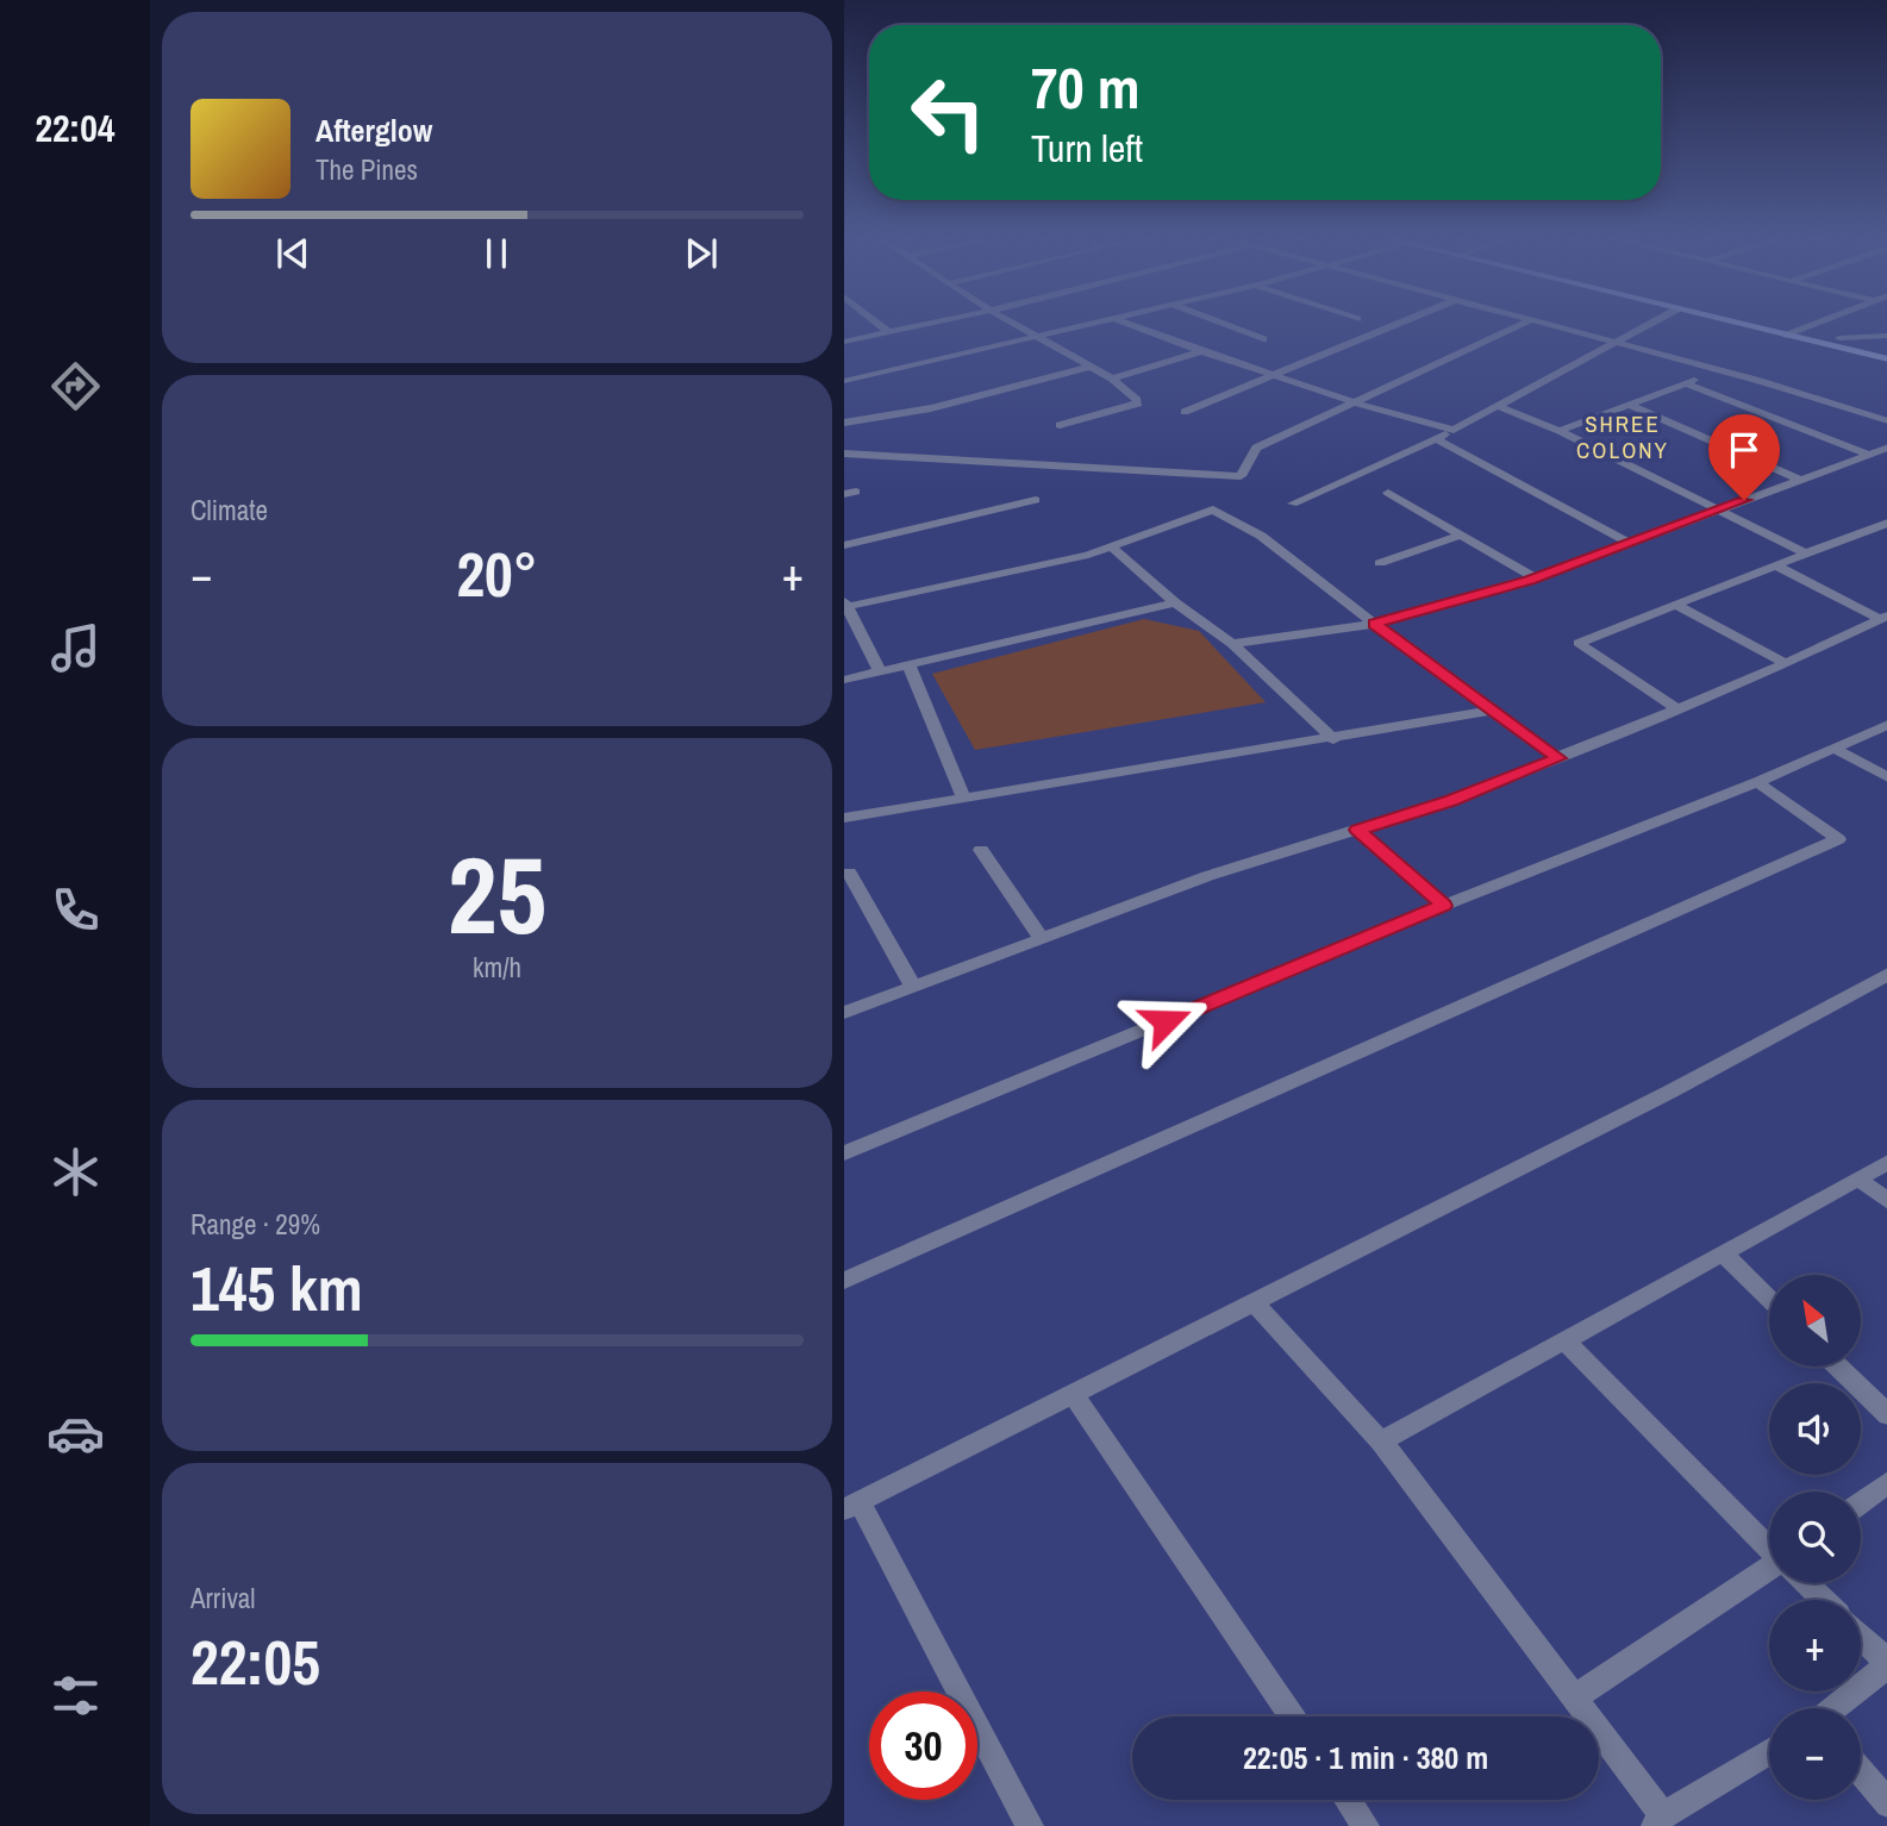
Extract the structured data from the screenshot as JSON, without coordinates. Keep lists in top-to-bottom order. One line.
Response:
{"districts":["SHREE COLONY"],"north":"top left","page":{"tabs":"22:04","turn":["70 m","Turn left"],"song":["Afterglow","The Pines"],"tile":["Climate",["25","km/h"],["Range · 29%","145 km"],["Arrival","22:05"]],"heat":["−","20°","+"],"map_buttons":["+","−"],"limit":"30","trip":"22:05 · 1 min · 380 m"}}
